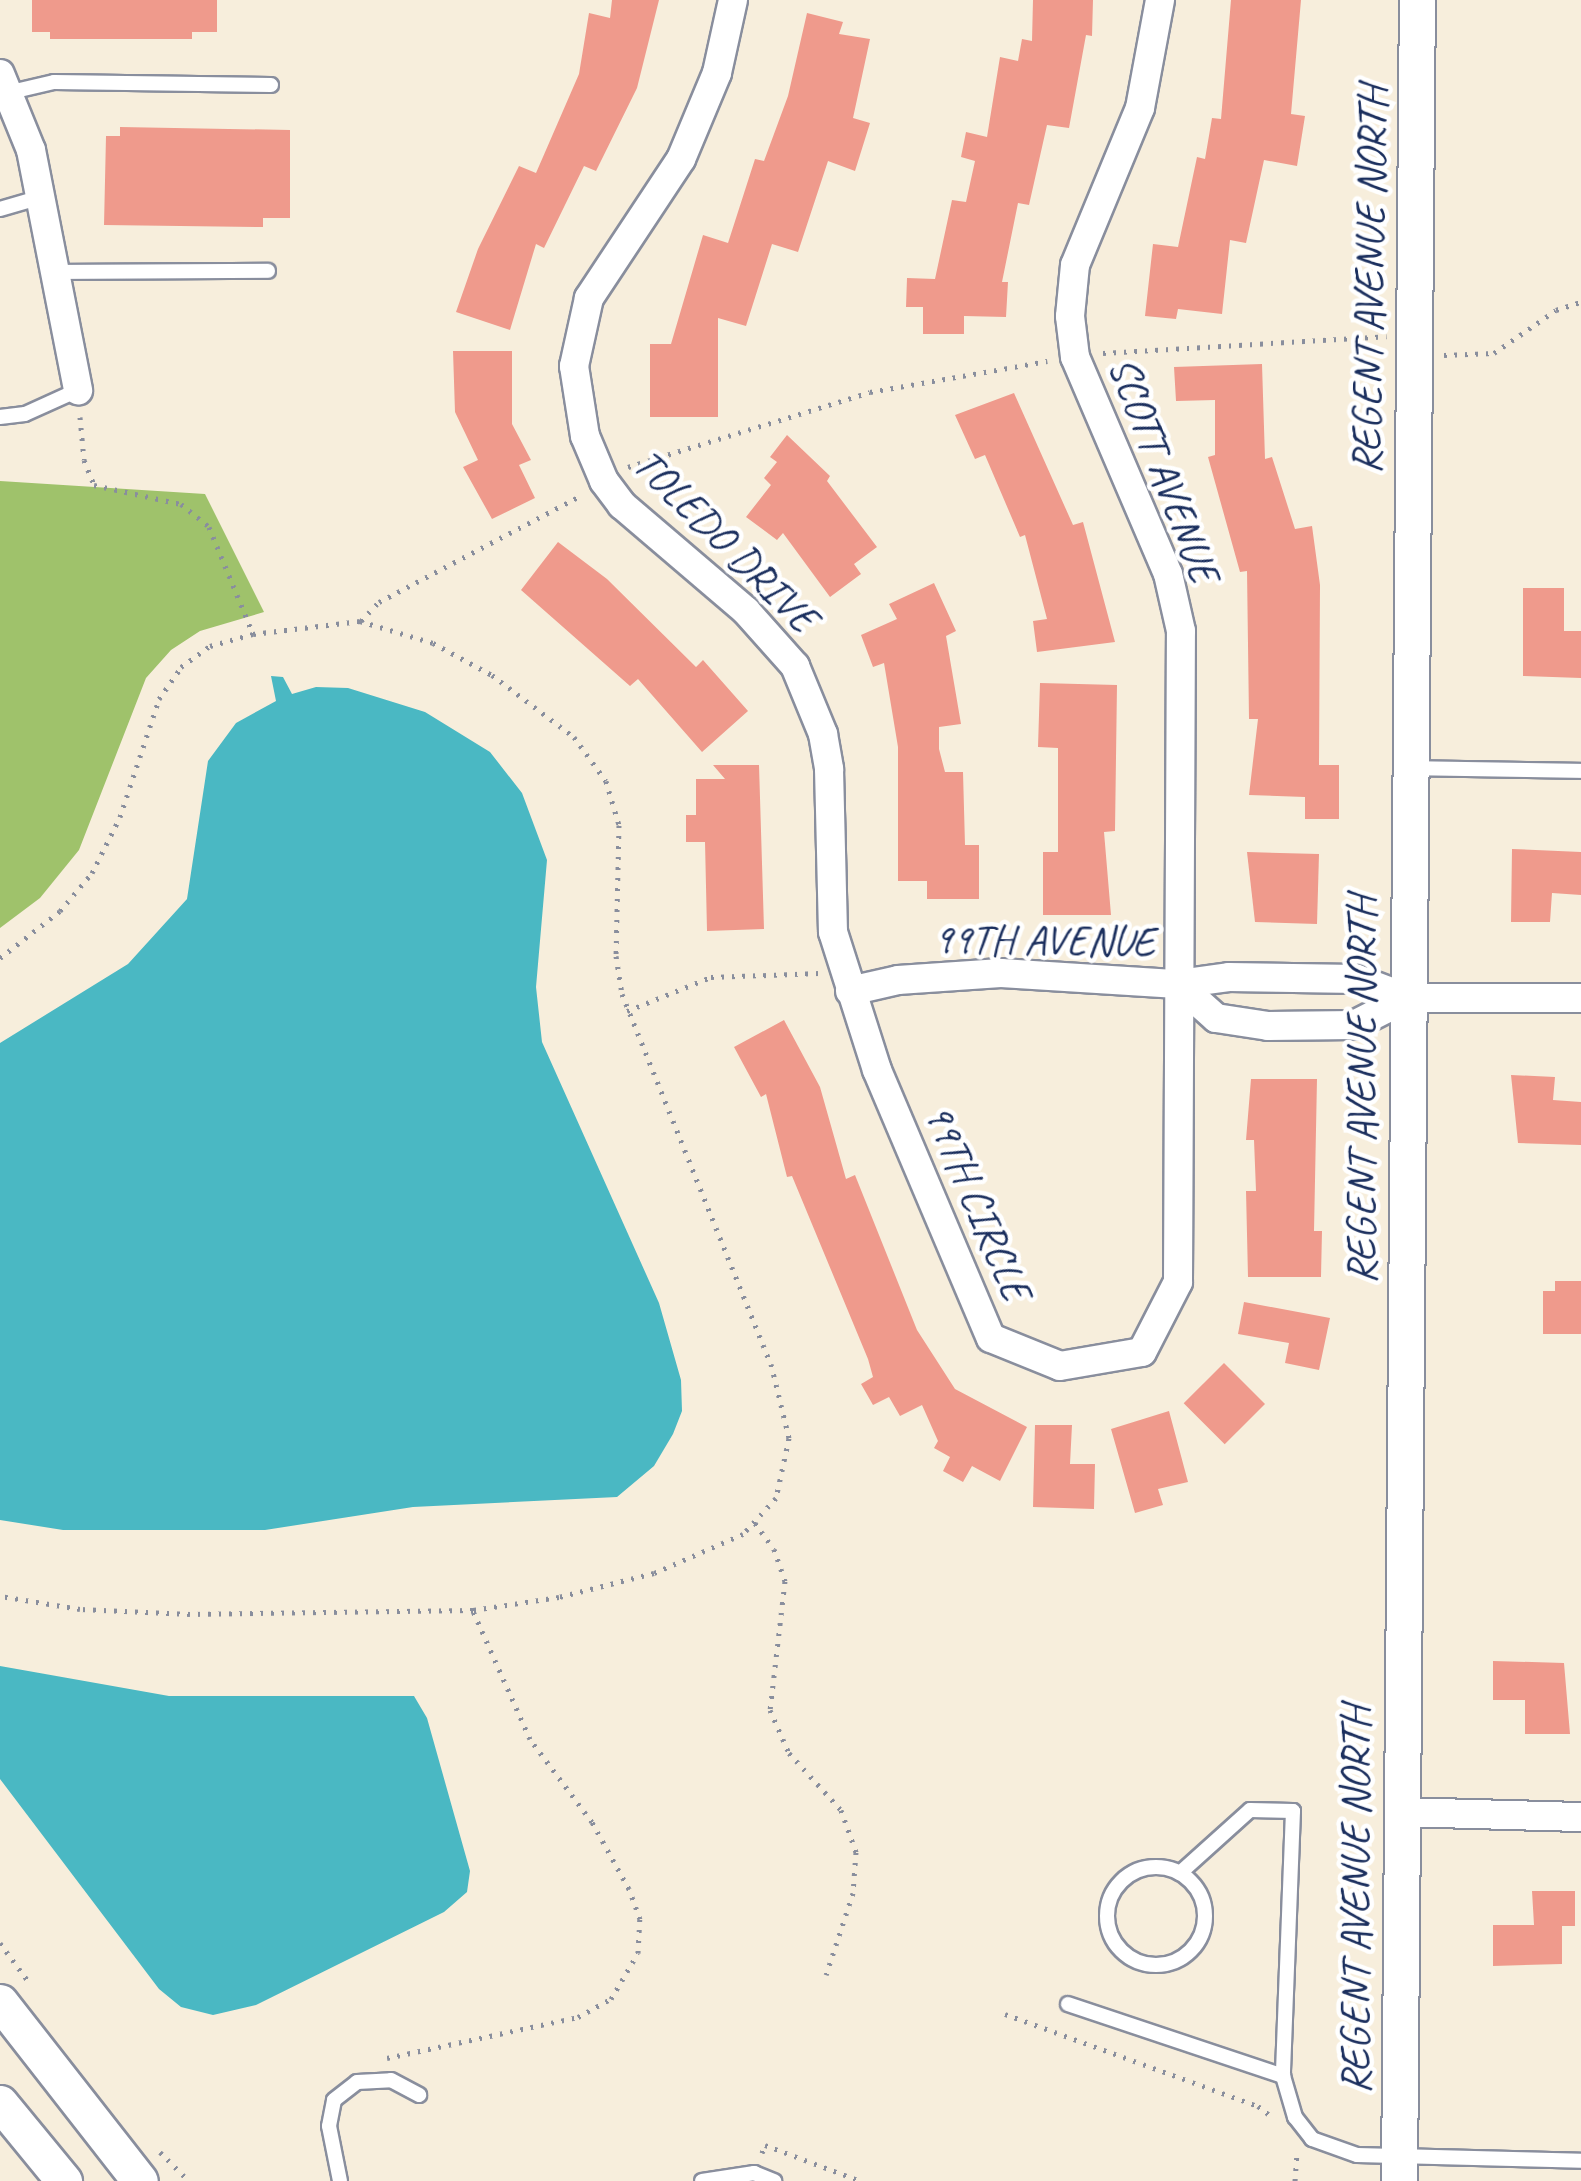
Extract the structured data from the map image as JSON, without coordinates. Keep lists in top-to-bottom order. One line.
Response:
{"streets":{"street":["REGENT AVENUE NORTH","SCOTT AVENUE","TOLEDO DRIVE","99TH AVENUE","99TH CIRCLE"]},"crossings":[["REGENT AVENUE NORTH","99TH AVENUE"],["SCOTT AVENUE","99TH AVENUE"],["SCOTT AVENUE","99TH CIRCLE"],["TOLEDO DRIVE","99TH AVENUE"],["TOLEDO DRIVE","99TH CIRCLE"],["99TH AVENUE","99TH CIRCLE"]]}
